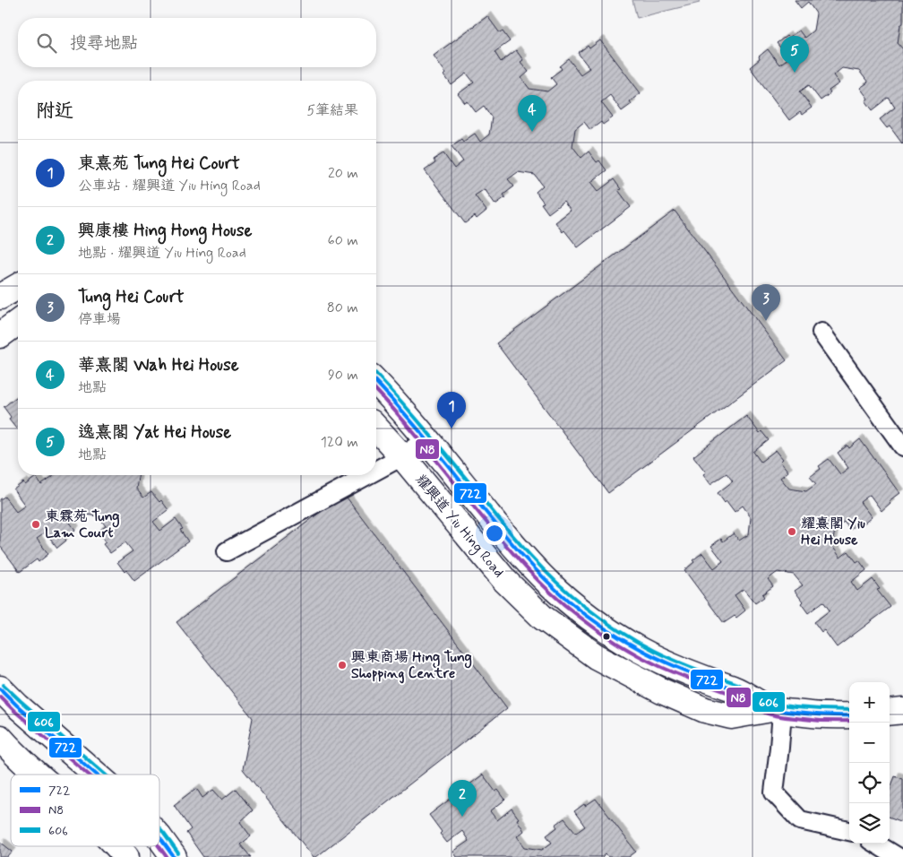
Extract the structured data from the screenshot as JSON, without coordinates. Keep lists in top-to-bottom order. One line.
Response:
{"streets":{"street":["耀興道 Yiu Hing Road"]},"places":["東霖苑 Tung Lam Court","耀熹閣 Yiu Hei House","興東商場 Hing Tung Shopping Centre"],"lines":["transit line 606","transit line 722","transit line N8"],"legend":["722","N8","606"],"page":{"search":"搜尋地點","pins":["5","4","3","1","2"],"heading":["附近","5筆結果"],"list":[{"mark":"1","name":"東熹苑 Tung Hei Court","note":"公車站 · 耀興道 Yiu Hing Road","value":"20 m"},{"mark":"2","name":"興康樓 Hing Hong House","note":"地點 · 耀興道 Yiu Hing Road","value":"60 m"},{"mark":"3","name":"Tung Hei Court","note":"停車場","value":"80 m"},{"mark":"4","name":"華熹閣 Wah Hei House","note":"地點","value":"90 m"},{"mark":"5","name":"逸熹閣 Yat Hei House","note":"地點","value":"120 m"}],"map_buttons":["+","−"]}}
